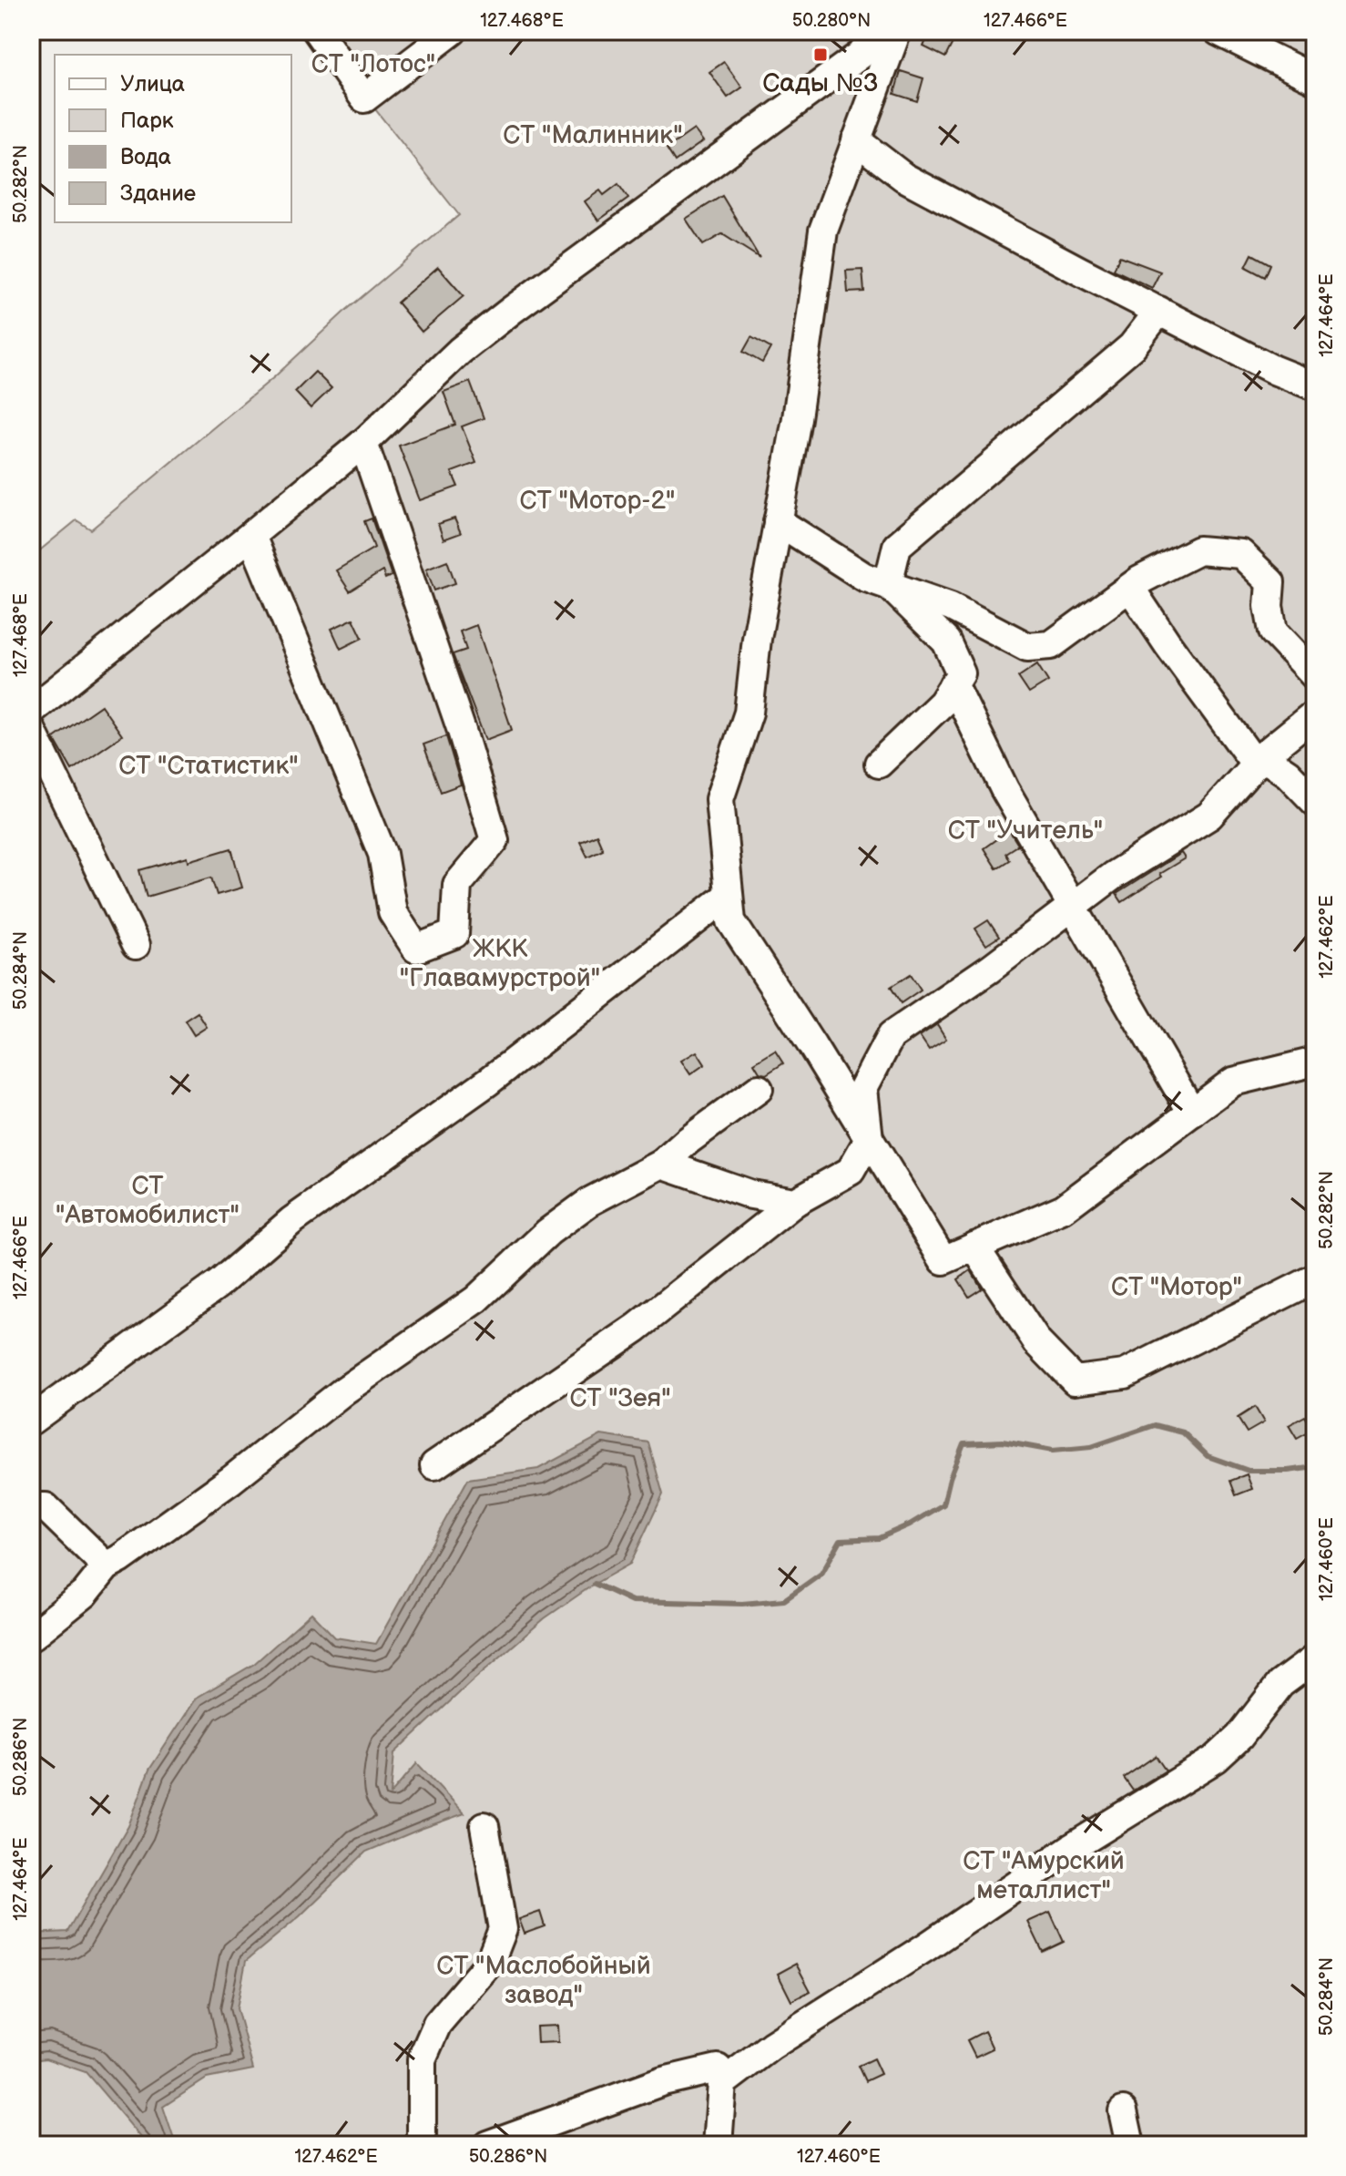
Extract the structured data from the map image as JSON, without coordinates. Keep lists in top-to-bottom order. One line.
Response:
{"parks":["СТ \"Лотос\"","СТ \"Малинник\"","СТ \"Мотор-2\"","СТ \"Статистик\"","СТ \"Учитель\"","ЖКК \"Главамурстрой\"","СТ \"Автомобилист\"","СТ \"Мотор\"","СТ \"Зея\"","СТ \"Амурский металлист\"","СТ \"Маслобойный завод\""],"places":{"transit":["Сады №3"]},"legend":["Улица","Парк","Вода","Здание"],"coordinates":["127.468°E","50.280°N","127.466°E","50.282°N","127.464°E","127.462°E","50.284°N","127.460°E","50.286°N"]}
